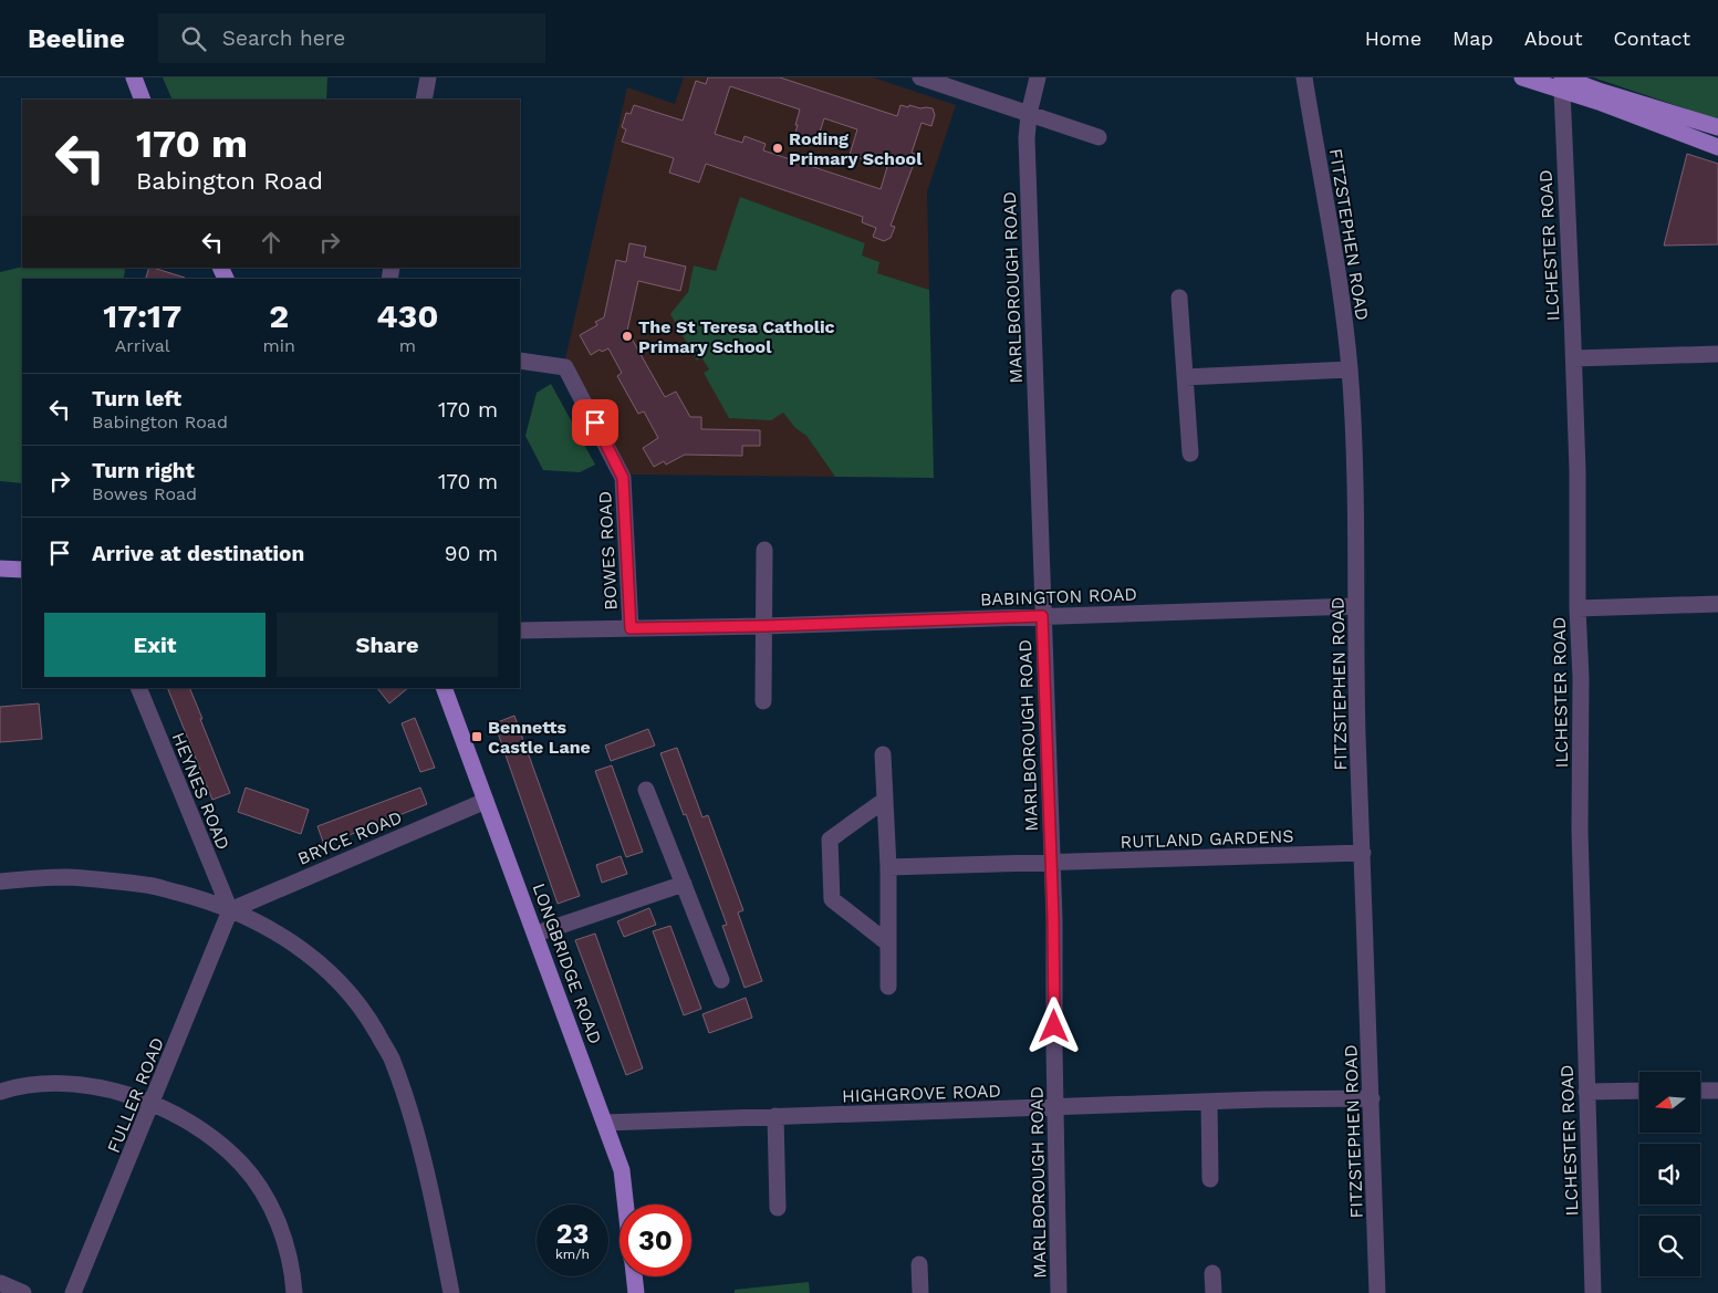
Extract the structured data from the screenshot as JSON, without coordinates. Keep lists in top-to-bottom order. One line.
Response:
{"streets":{"main road":["LONGBRIDGE ROAD"],"street":["FITZSTEPHEN ROAD","ILCHESTER ROAD","MARLBOROUGH ROAD","BOWES ROAD","BABINGTON ROAD","HEYNES ROAD","BRYCE ROAD","RUTLAND GARDENS","HIGHGROVE ROAD","FULLER ROAD"]},"crossings":[["FITZSTEPHEN ROAD","BABINGTON ROAD"],["FITZSTEPHEN ROAD","RUTLAND GARDENS"],["FITZSTEPHEN ROAD","HIGHGROVE ROAD"],["MARLBOROUGH ROAD","BABINGTON ROAD"],["MARLBOROUGH ROAD","RUTLAND GARDENS"],["MARLBOROUGH ROAD","HIGHGROVE ROAD"],["BOWES ROAD","BABINGTON ROAD"],["HEYNES ROAD","BRYCE ROAD"],["HEYNES ROAD","FULLER ROAD"],["BRYCE ROAD","LONGBRIDGE ROAD"],["BRYCE ROAD","FULLER ROAD"],["LONGBRIDGE ROAD","HIGHGROVE ROAD"]],"places":{"other":["Roding Primary School","The St Teresa Catholic Primary School"],"transit":["Bennetts Castle Lane"]},"north":"left","page":{"header":"Beeline","search":"Search here","nav":["Home","Map","About","Contact"],"turn":["170 m","Babington Road"],"eta":["17:17","Arrival","2","min","430","m"],"list":[{"name":"Turn left","note":"Babington Road","value":"170 m"},{"name":"Turn right","note":"Bowes Road","value":"170 m"},{"name":"Arrive at destination","value":"90 m"}],"buttons":["Exit","Share"],"speed":"23 km/h","limit":"30"}}
